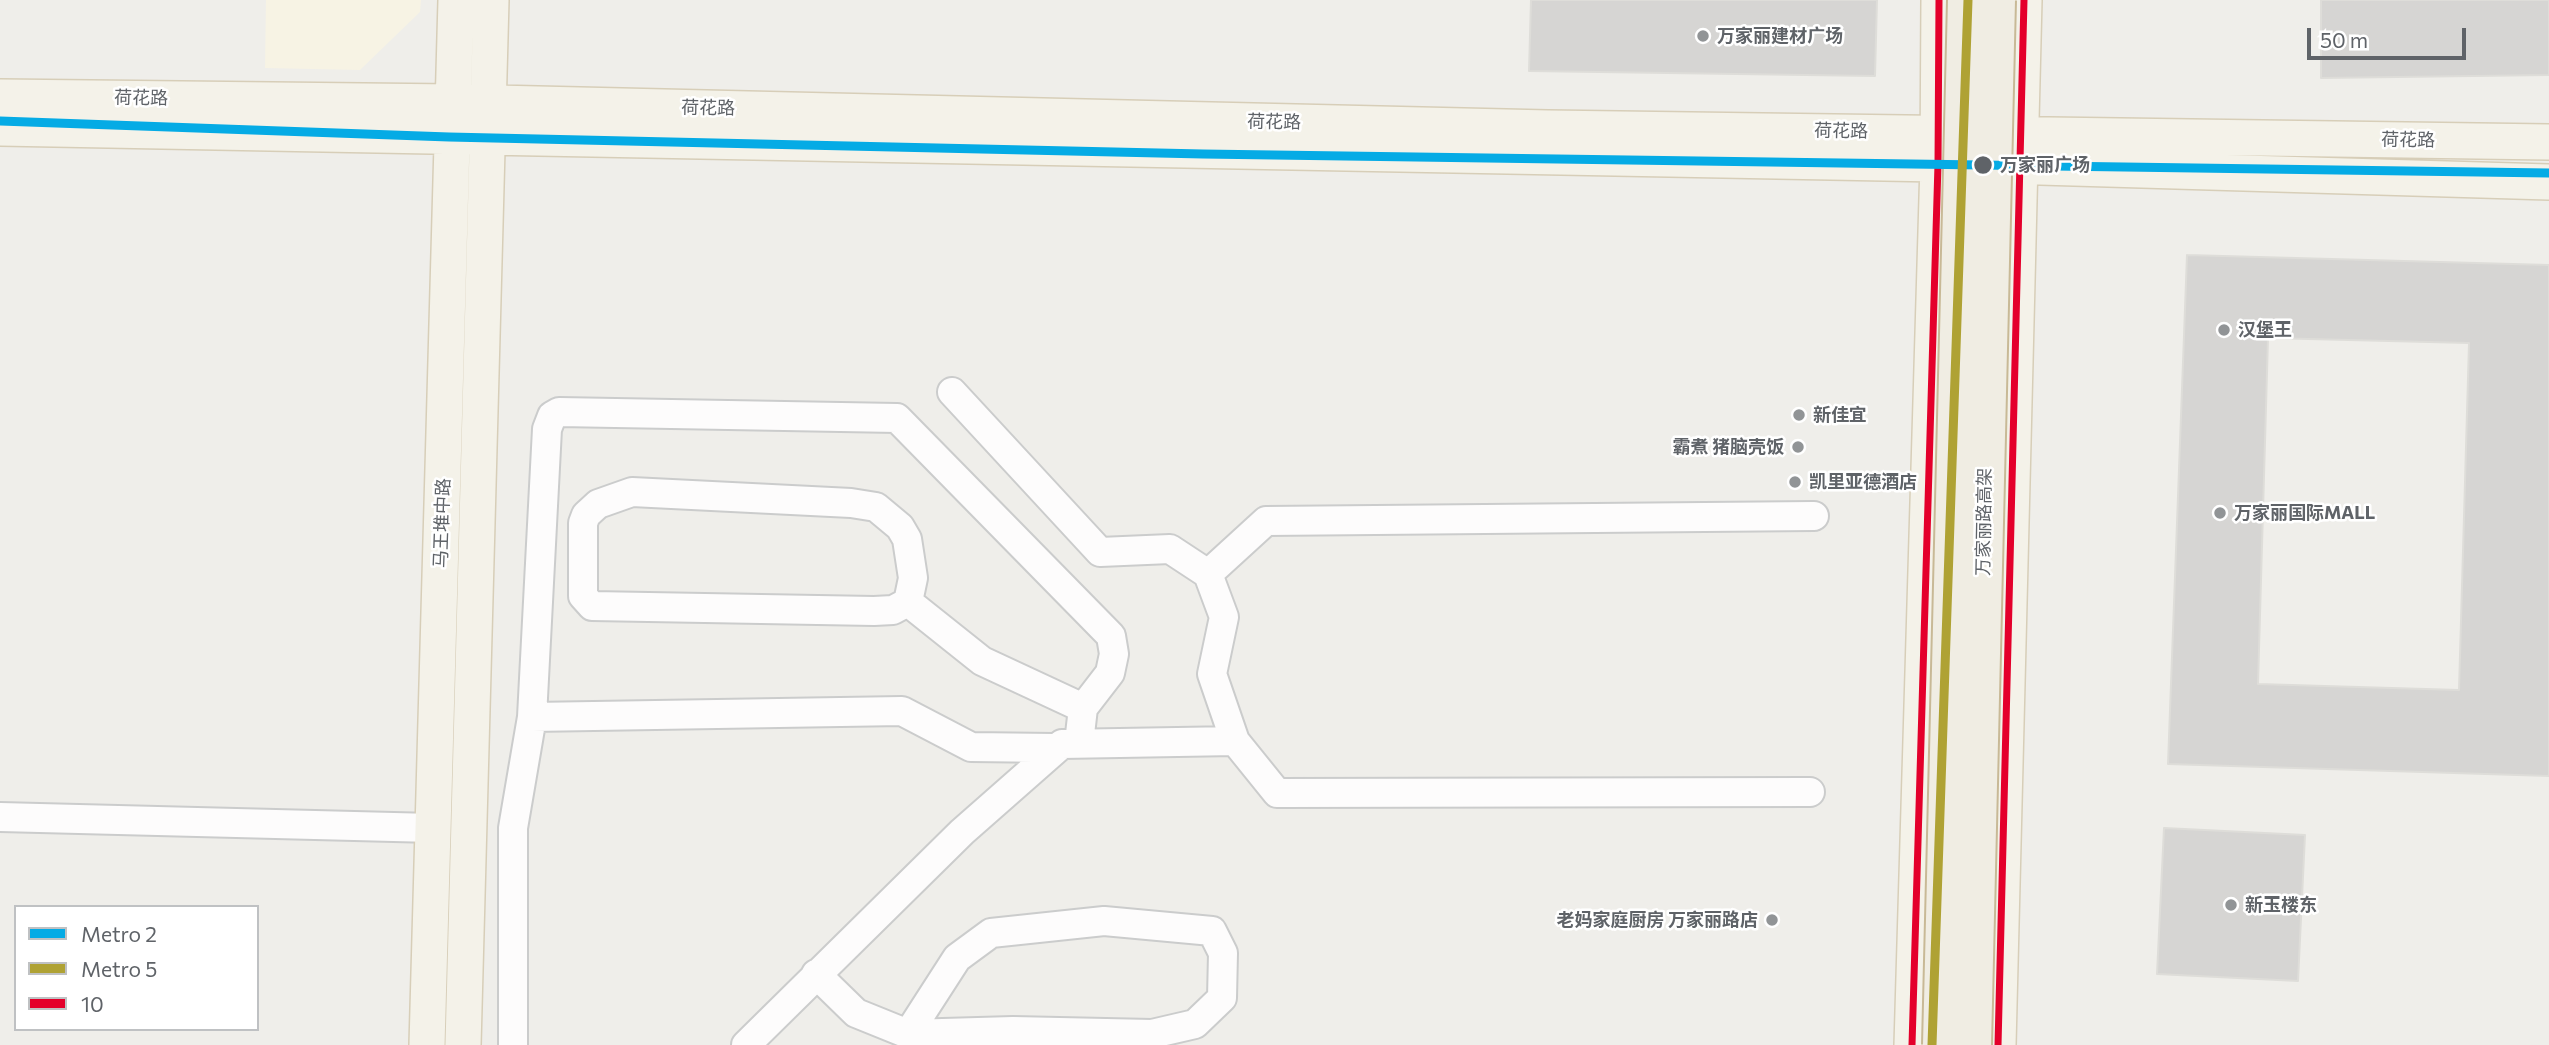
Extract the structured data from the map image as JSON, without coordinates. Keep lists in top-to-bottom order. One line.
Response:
{"streets":{"highway":["万家丽路高架"],"main road":["荷花路","马王堆中路"]},"crossings":[["荷花路","马王堆中路"]],"places":["万家丽建材广场","万家丽广场","汉堡王","新佳宜","霸煮 猪脑壳饭","凯里亚德酒店","万家丽国际MALL","新玉楼东","老妈家庭厨房 万家丽路店"],"lines":["metro line 5","transit line 10","metro line 2"],"legend":["Metro 2","Metro 5","10"],"scale_bar":"50 m"}
